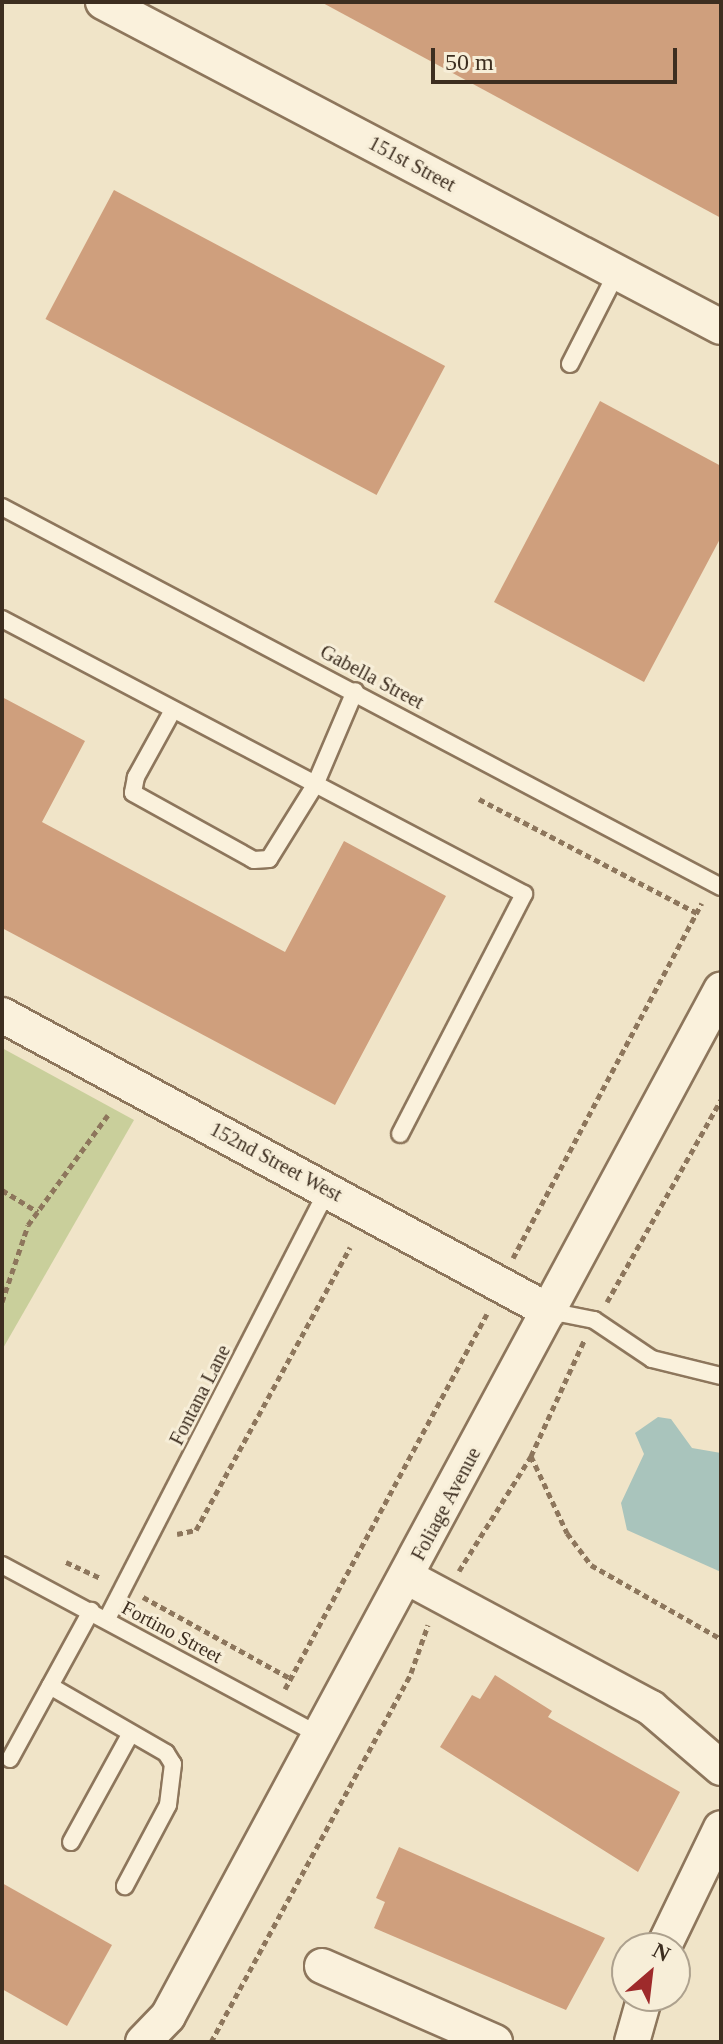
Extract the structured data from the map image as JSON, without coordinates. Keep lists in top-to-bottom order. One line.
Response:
{"streets":{"street":["151st Street","152nd Street West","Foliage Avenue"],"lane":["Gabella Street","Fontana Lane","Fortino Street"]},"crossings":[["152nd Street West","Fontana Lane"],["152nd Street West","Foliage Avenue"],["Fontana Lane","Fortino Street"],["Foliage Avenue","Fortino Street"]],"scale_bar":"50 m","north":"top right"}
